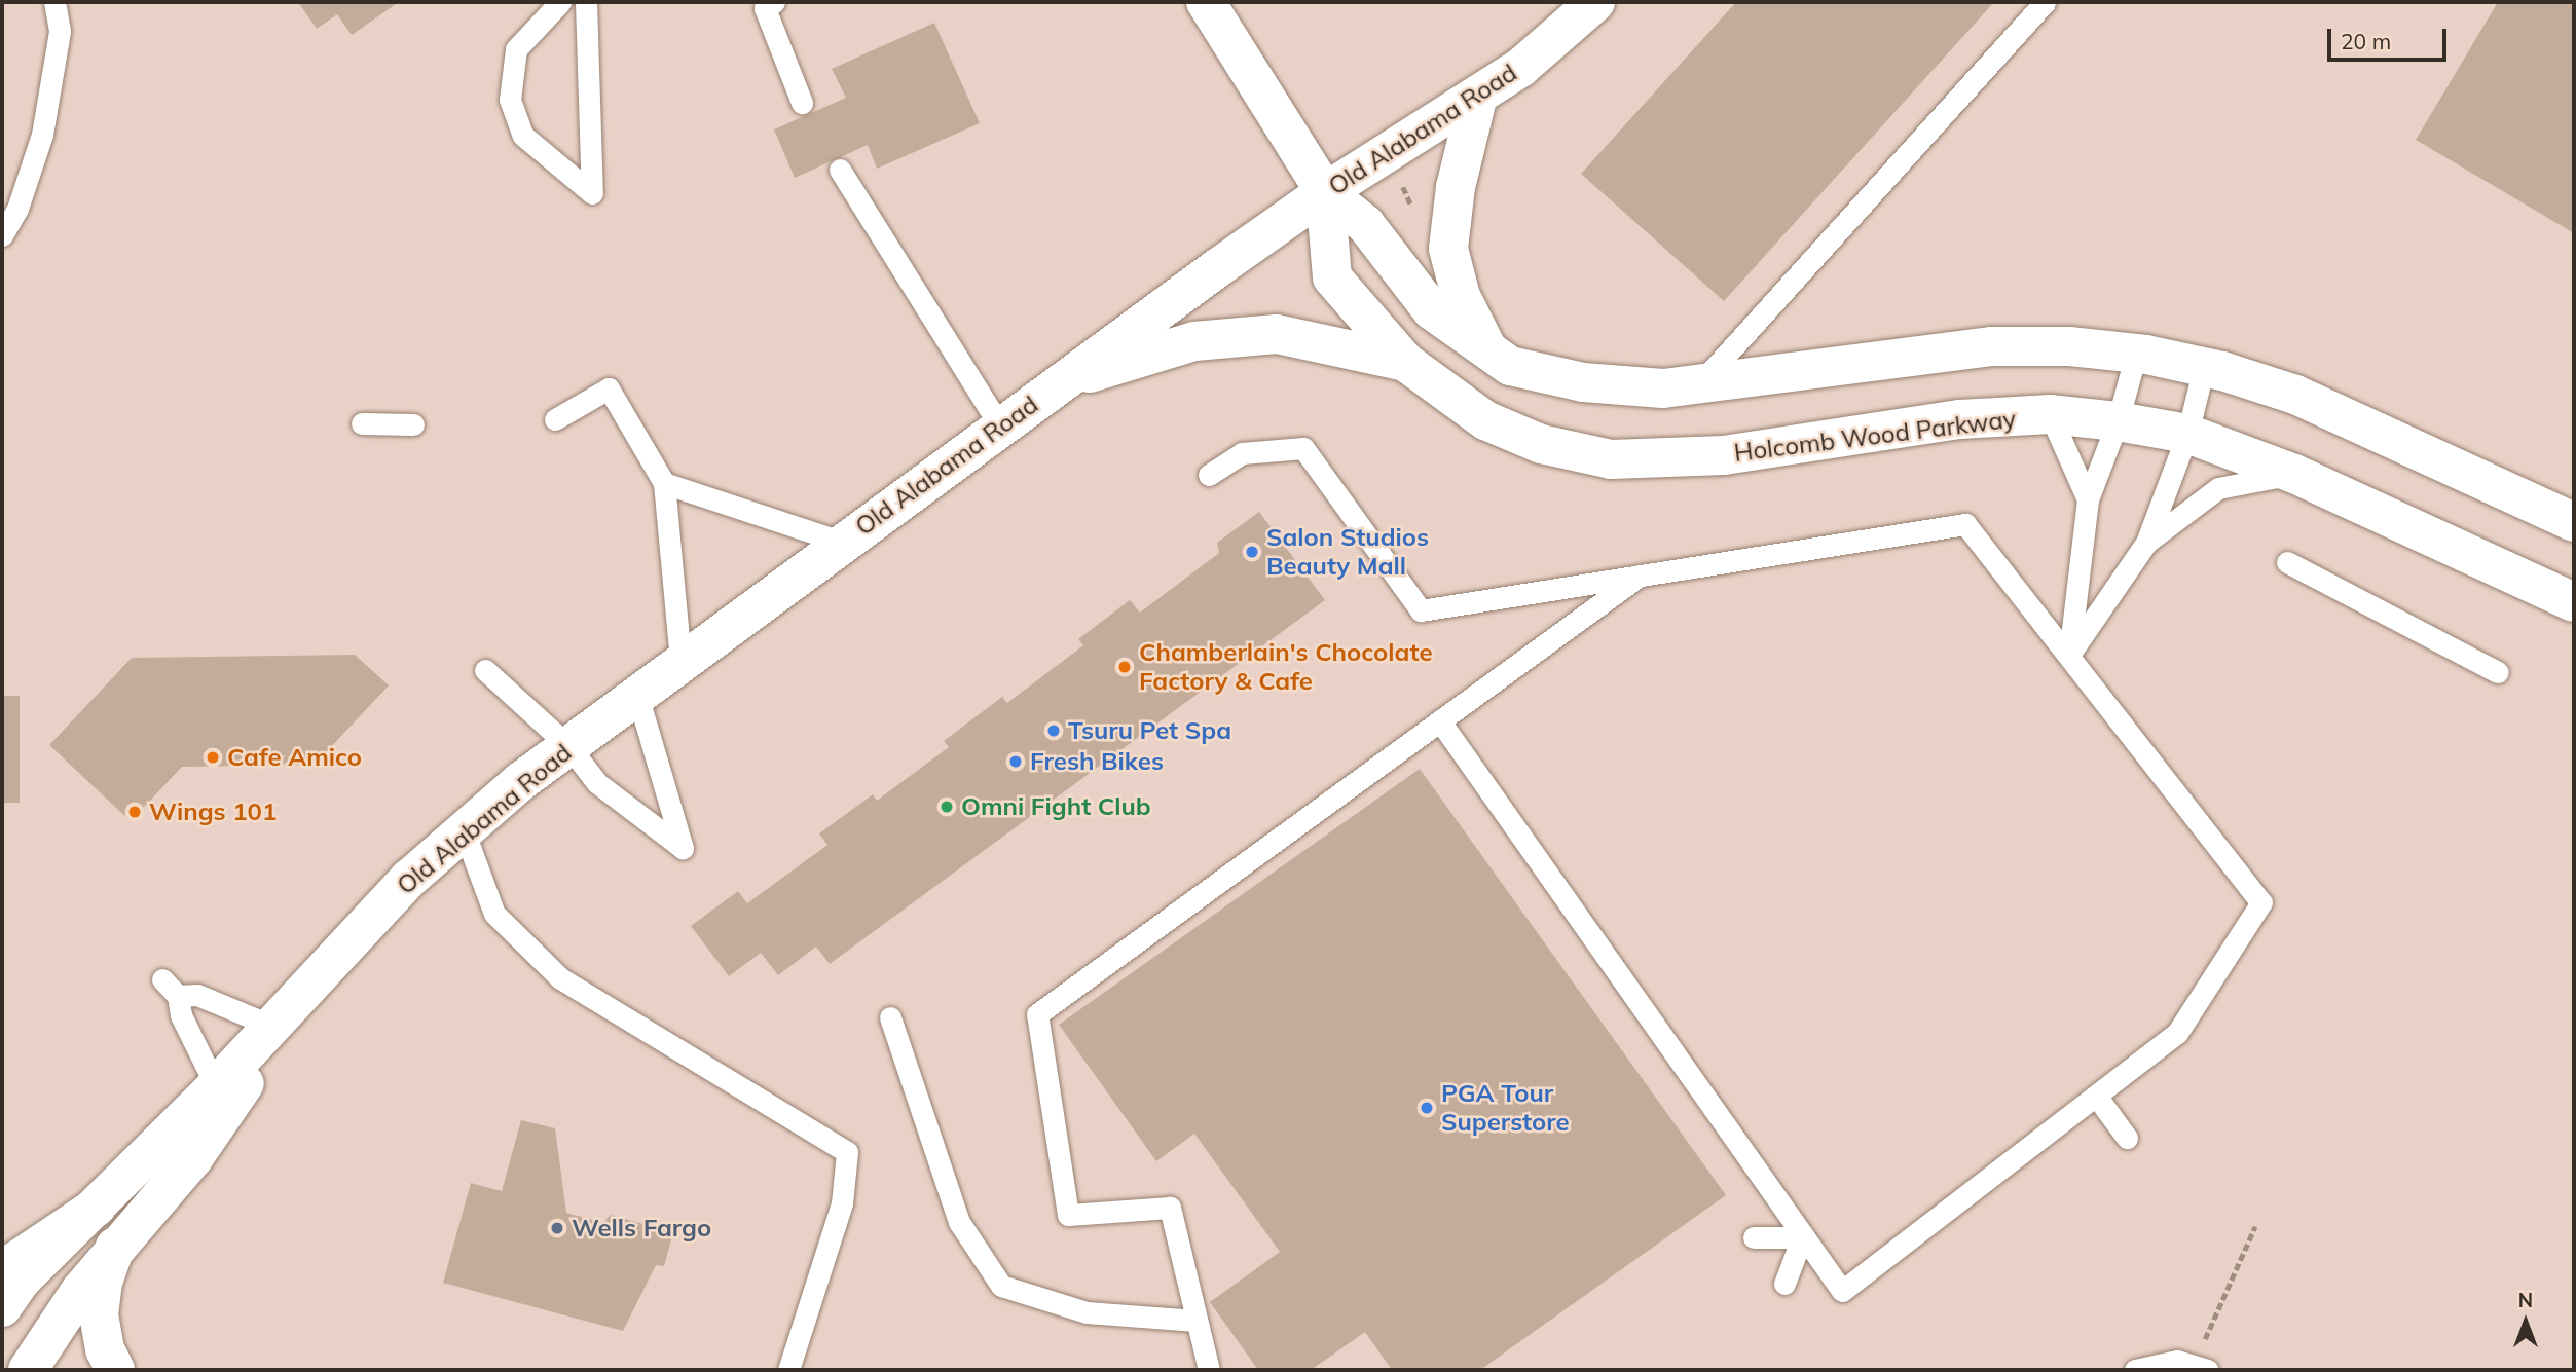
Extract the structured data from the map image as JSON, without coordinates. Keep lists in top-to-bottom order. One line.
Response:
{"streets":{"main road":["Old Alabama Road","Holcomb Wood Parkway"]},"crossings":[["Old Alabama Road","Holcomb Wood Parkway"]],"places":["Salon Studios Beauty Mall","Chamberlain's Chocolate Factory & Cafe","Tsuru Pet Spa","Cafe Amico","Fresh Bikes","Omni Fight Club","Wings 101","PGA Tour Superstore","Wells Fargo"],"scale_bar":"20 m","north":"top"}
